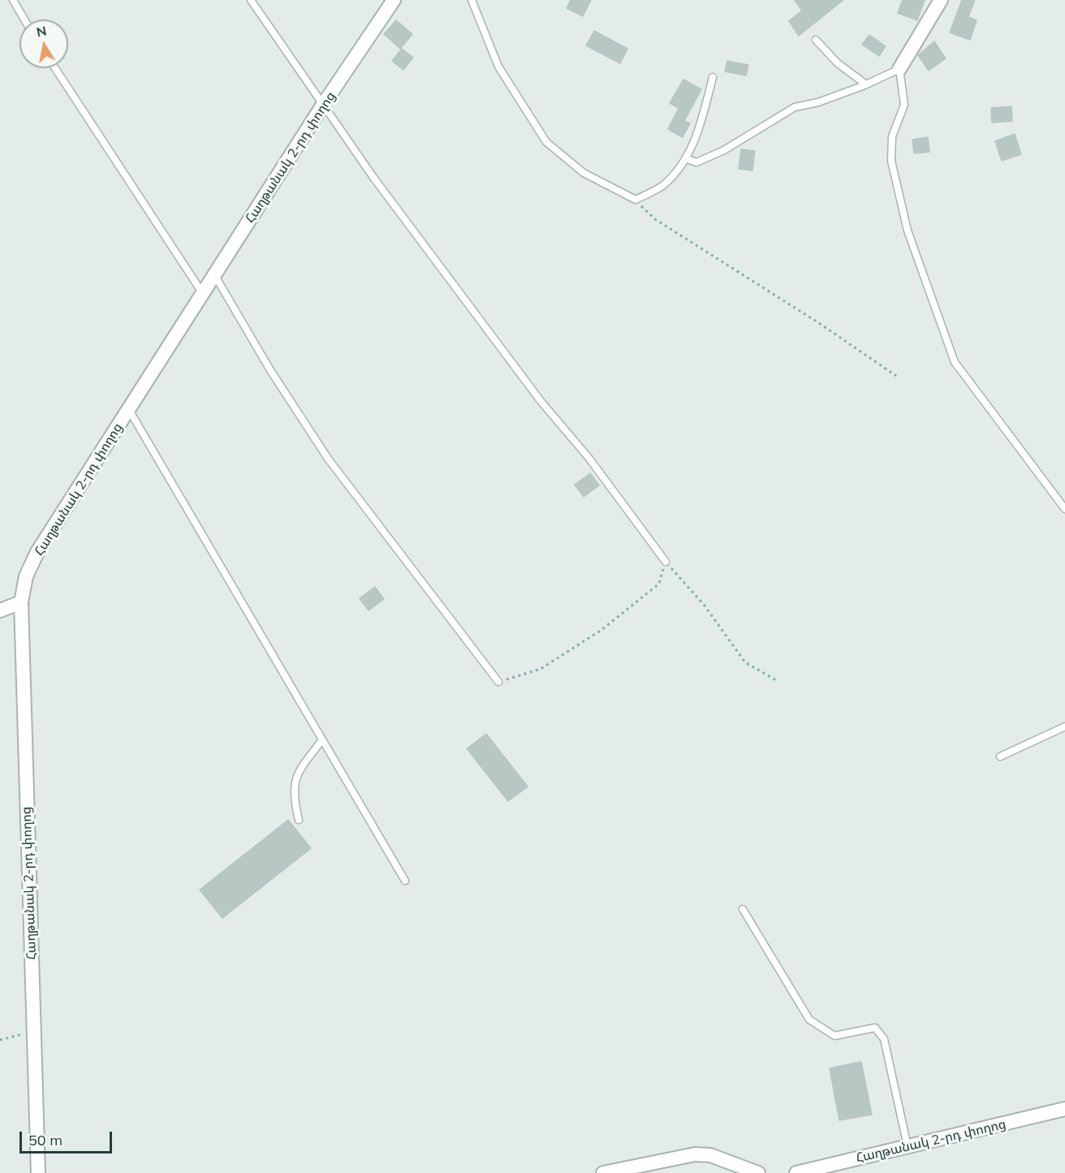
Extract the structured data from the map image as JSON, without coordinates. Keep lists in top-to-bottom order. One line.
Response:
{"streets":{"street":["Հաղթանակ 2-րդ փողոց"]},"scale_bar":"50 m","north":"top"}
